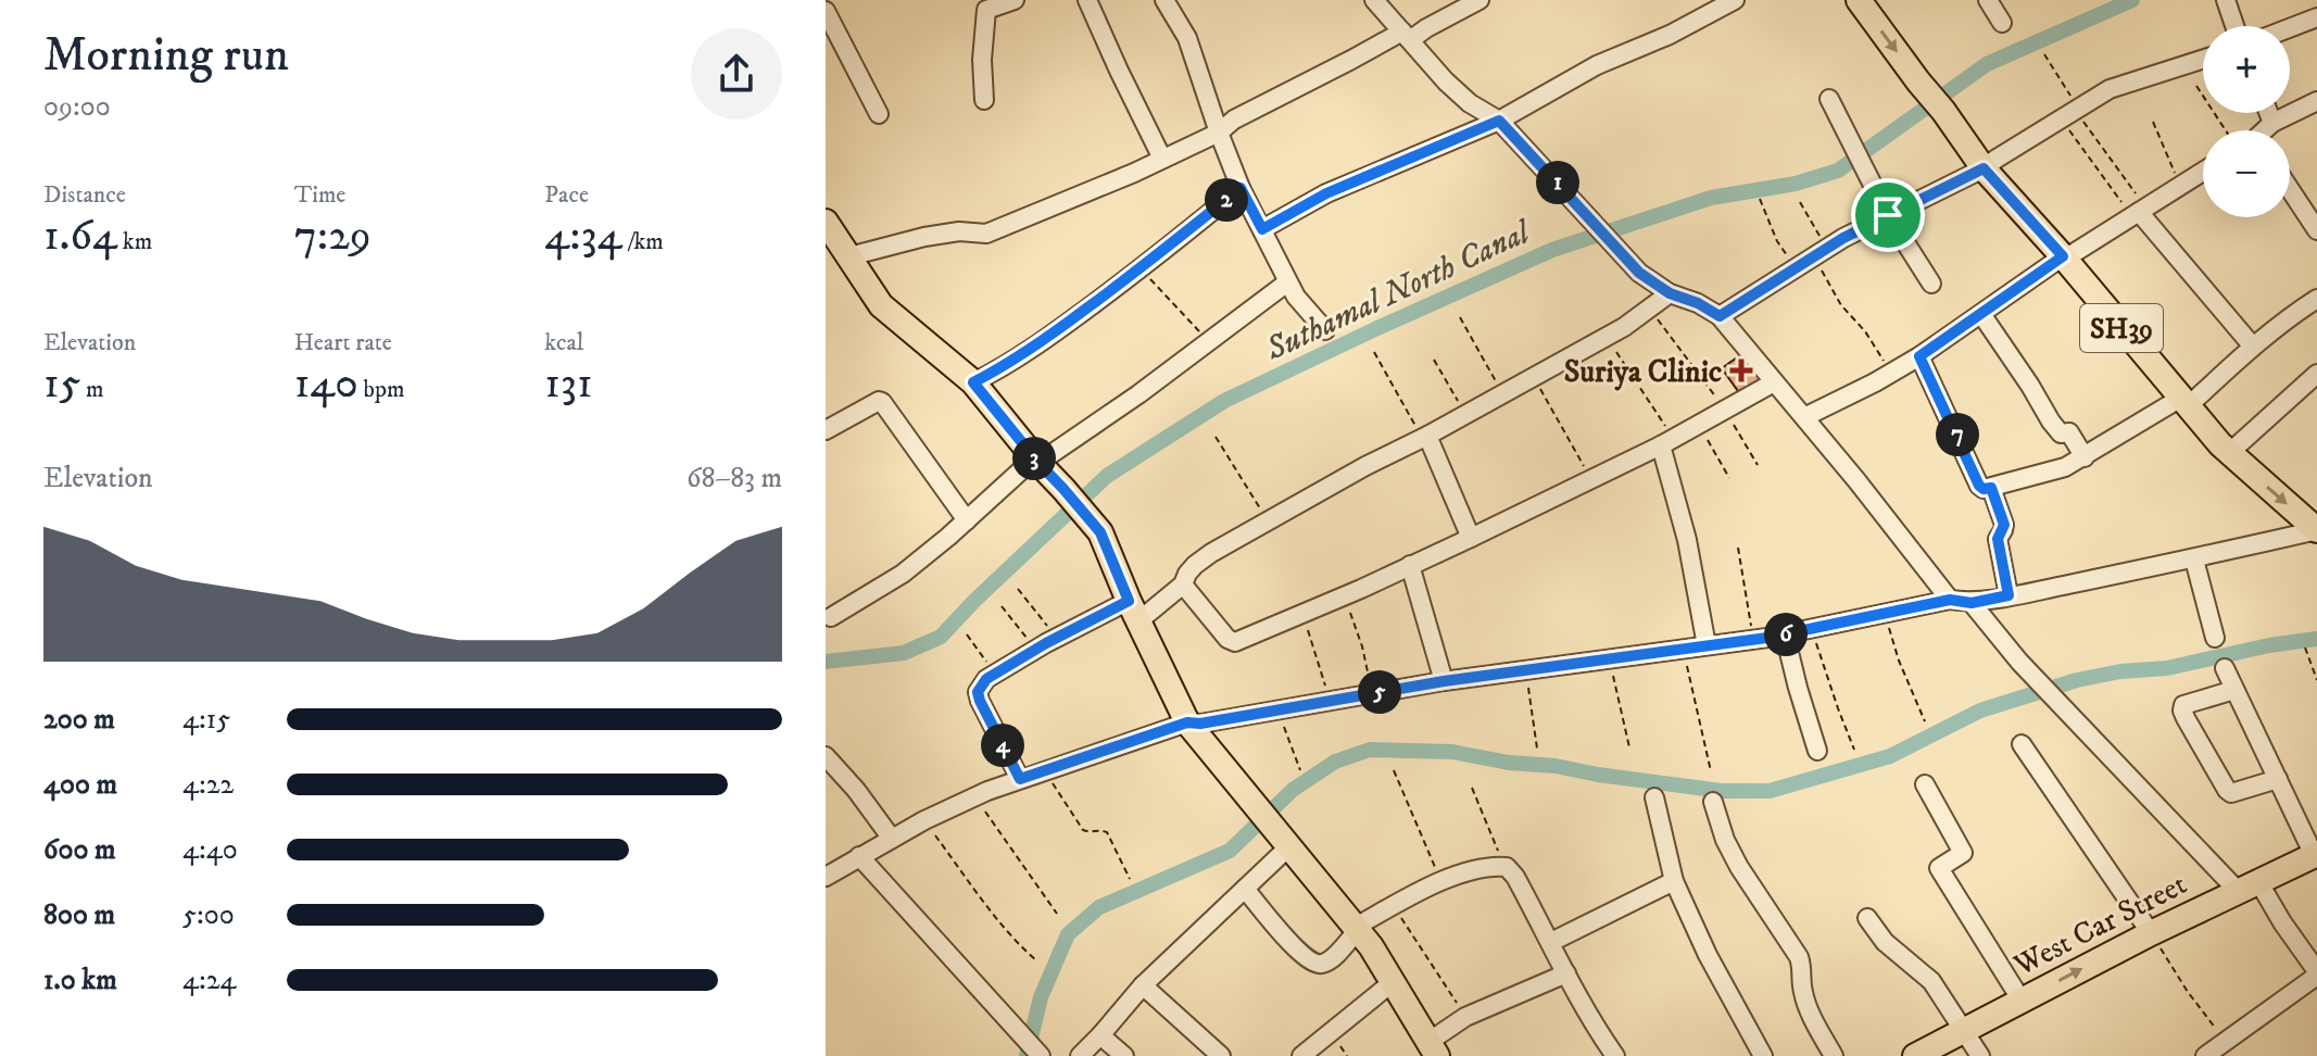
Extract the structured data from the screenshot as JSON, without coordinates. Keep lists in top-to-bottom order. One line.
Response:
{"streets":{"main road":["SH39","West Car Street"]},"water":["Suthamal North Canal"],"places":{"health":["Suriya Clinic"]},"page":{"heading":["Morning run","09:00"],"map_buttons":["+","−"],"stats":[["Distance","1.64 km"],["Time","7:29"],["Pace","4:34 /km"],["Elevation","15 m"],["Heart rate","140 bpm"],["kcal","131"]],"pins":["1","2","7","3","6","5","4"],"chart":["Elevation","68–83 m"],"list":[{"name":"200 m","note":"4:15"},{"name":"400 m","note":"4:22"},{"name":"600 m","note":"4:40"},{"name":"800 m","note":"5:00"},{"name":"1.0 km","note":"4:24"}]}}
